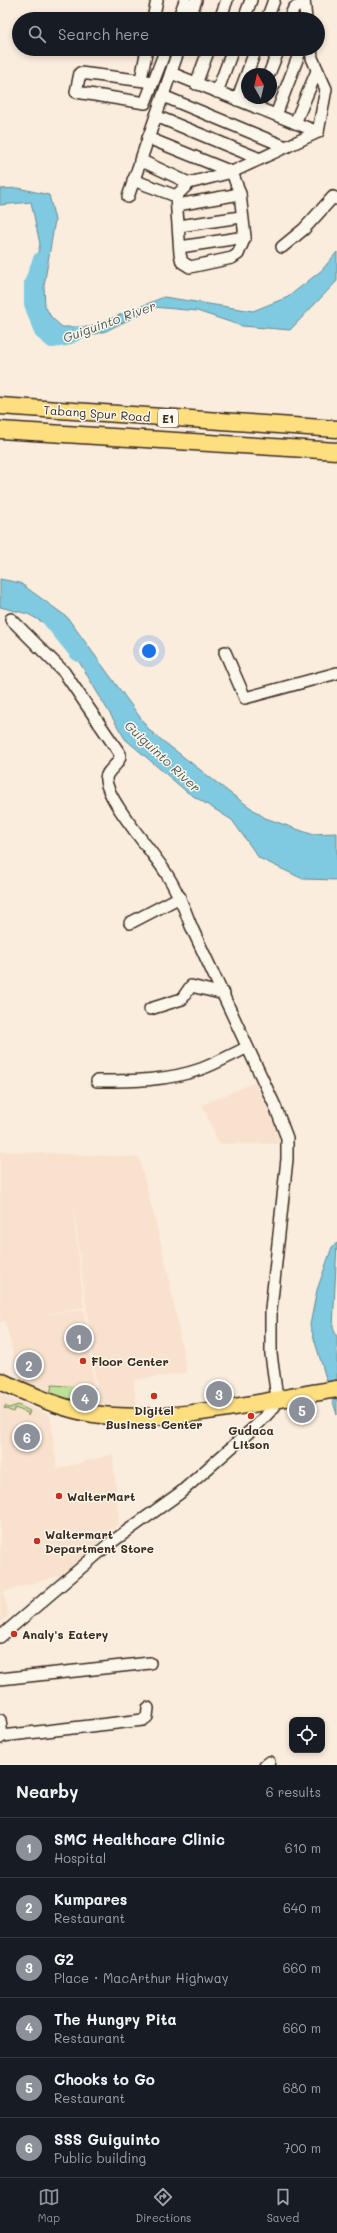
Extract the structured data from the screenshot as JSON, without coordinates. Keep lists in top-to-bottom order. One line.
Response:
{"streets":{"highway":["Tabang Spur Road","E1"]},"water":["Guiguinto River"],"places":["Floor Center","Digitel Business Center","Gudaca Litson","WalterMart","Waltermart Department Store","Analy's Eatery"],"north":"top","page":{"search":"Search here","pins":["1","2","3","4","5","6"],"heading":["Nearby","6 results"],"list":[{"mark":"1","name":"SMC Healthcare Clinic","note":"Hospital","value":"610 m"},{"mark":"2","name":"Kumpares","note":"Restaurant","value":"640 m"},{"mark":"3","name":"G2","note":"Place · MacArthur Highway","value":"660 m"},{"mark":"4","name":"The Hungry Pita","note":"Restaurant","value":"660 m"},{"mark":"5","name":"Chooks to Go","note":"Restaurant","value":"680 m"},{"mark":"6","name":"SSS Guiguinto","note":"Public building","value":"700 m"}],"nav":["Map","Directions","Saved"]}}
